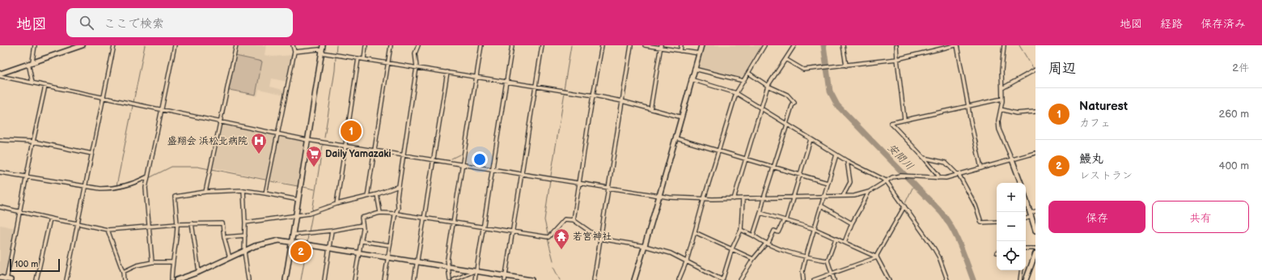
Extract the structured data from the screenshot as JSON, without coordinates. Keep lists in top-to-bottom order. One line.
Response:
{"water":["安間川"],"places":{"hospital":["盛翔会 浜松北病院"],"supermarket":["Daily Yamazaki"],"temple":["若宮神社"]},"scale_bar":"100 m","page":{"header":"地図","search":"ここで検索","nav":["地図","経路","保存済み"],"heading":["周辺","2件"],"list":[{"mark":"1","name":"Naturest","note":"カフェ","value":"260 m"},{"mark":"2","name":"鰻丸","note":"レストラン","value":"400 m"}],"pins":["1","2"],"map_buttons":["+","−"],"buttons":["保存","共有"],"scale":"100 m"}}
